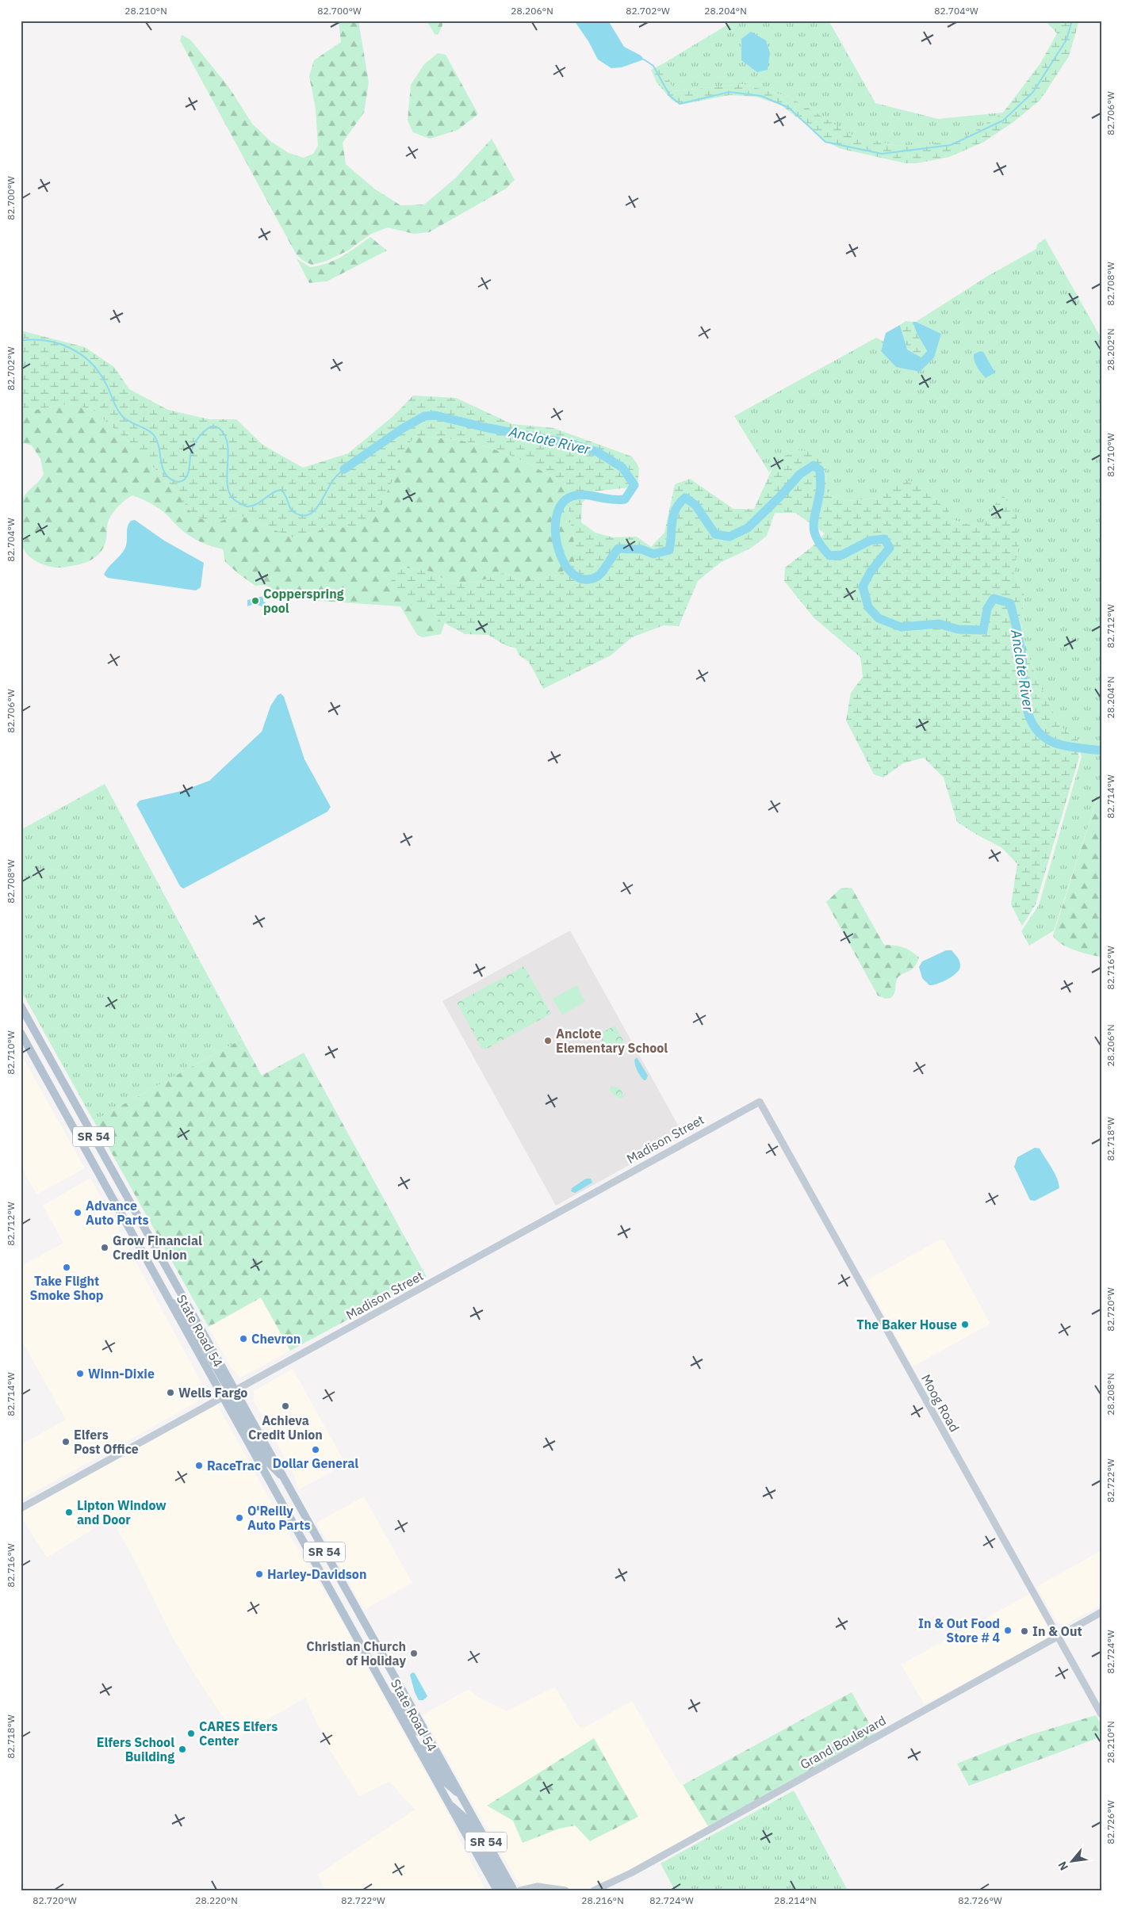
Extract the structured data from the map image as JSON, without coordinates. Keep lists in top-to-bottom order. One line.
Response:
{"streets":{"main road":["SR 54","State Road 54"],"street":["Madison Street","Moog Road","Grand Boulevard"]},"crossings":[["Madison Street","State Road 54"],["Madison Street","Moog Road"],["Moog Road","Grand Boulevard"]],"water":["Anclote River"],"places":["Copperspring pool","Anclote Elementary School","Advance Auto Parts","Grow Financial Credit Union","Take Flight Smoke Shop","The Baker House","Chevron","Winn-Dixie","Wells Fargo","Achieva Credit Union","Elfers Post Office","Dollar General","RaceTrac","Lipton Window and Door","O'Reilly Auto Parts","Harley-Davidson","In & Out Food Store # 4","In & Out","Christian Church of Holiday","CARES Elfers Center","Elfers School Building"],"north":"bottom left","coordinates":["28.210°N","82.700°W","28.206°N","82.702°W","28.204°N","82.704°W","82.706°W","82.708°W","28.202°N","82.710°W","82.712°W","82.714°W","82.716°W","82.718°W","82.720°W","28.208°N","82.722°W","82.724°W","82.726°W","28.220°N","28.216°N","28.214°N"]}
